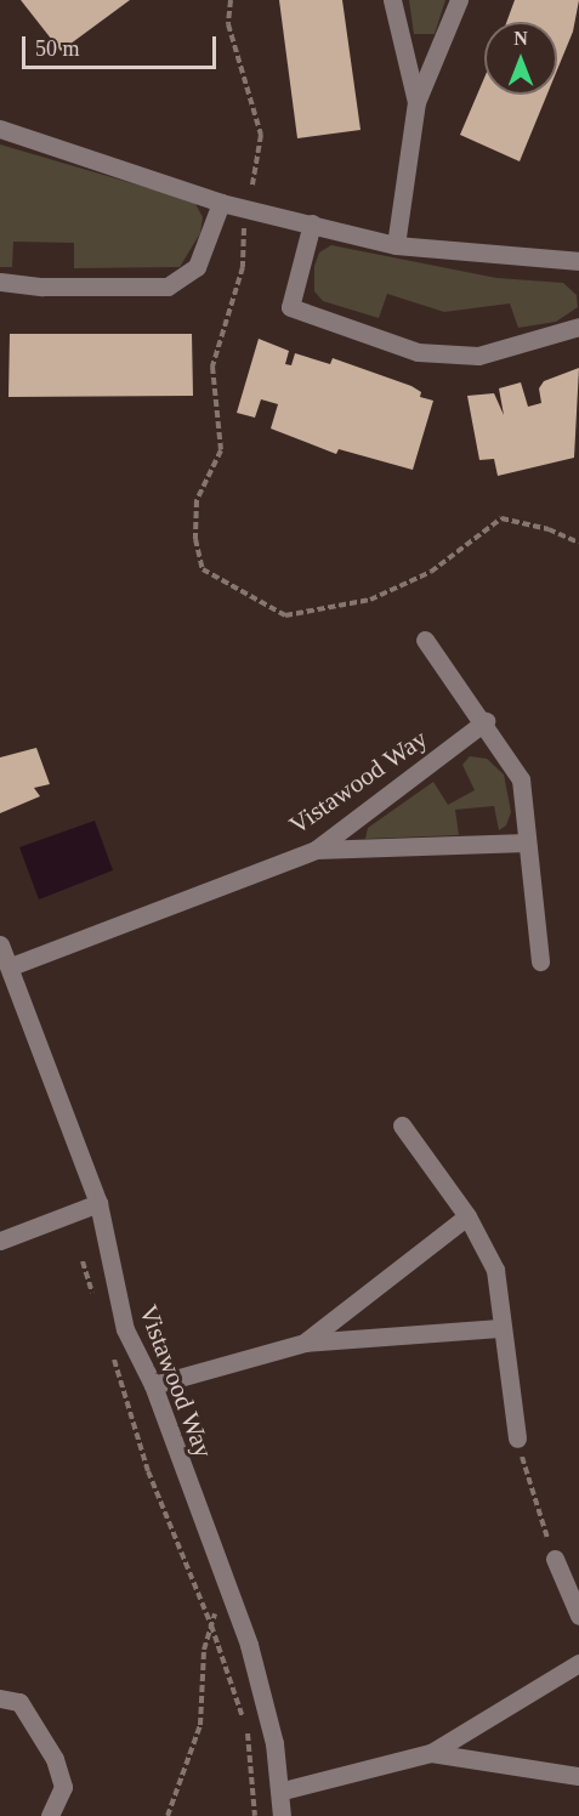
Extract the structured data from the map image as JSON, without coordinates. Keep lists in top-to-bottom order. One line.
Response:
{"streets":{"street":["Vistawood Way"]},"scale_bar":"50 m","north":"top"}
